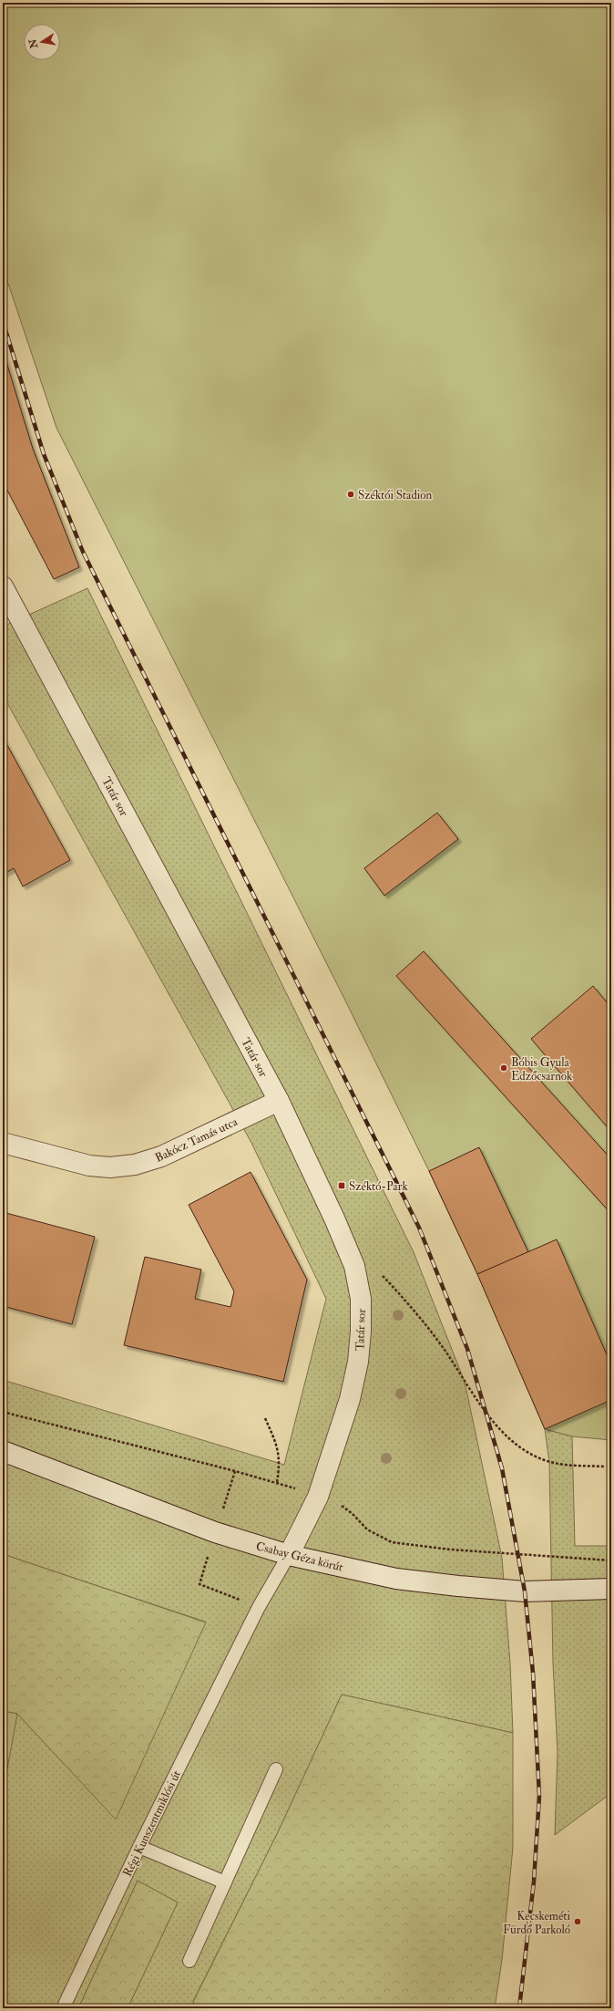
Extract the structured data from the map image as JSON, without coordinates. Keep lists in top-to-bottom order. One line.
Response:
{"streets":{"street":["Tatár sor","Bakócz Tamás utca","Csabay Géza körút"],"lane":["Régi Kunszentmiklósi út"]},"crossings":[["Tatár sor","Bakócz Tamás utca"],["Tatár sor","Csabay Géza körút"],["Tatár sor","Régi Kunszentmiklósi út"],["Csabay Géza körút","Régi Kunszentmiklósi út"]],"places":{"other":["Széktói Stadion","Bóbis Gyula Edzőcsarnok","Kecskeméti Fürdő Parkoló"],"transit":["Széktó-Park"]},"north":"left"}
